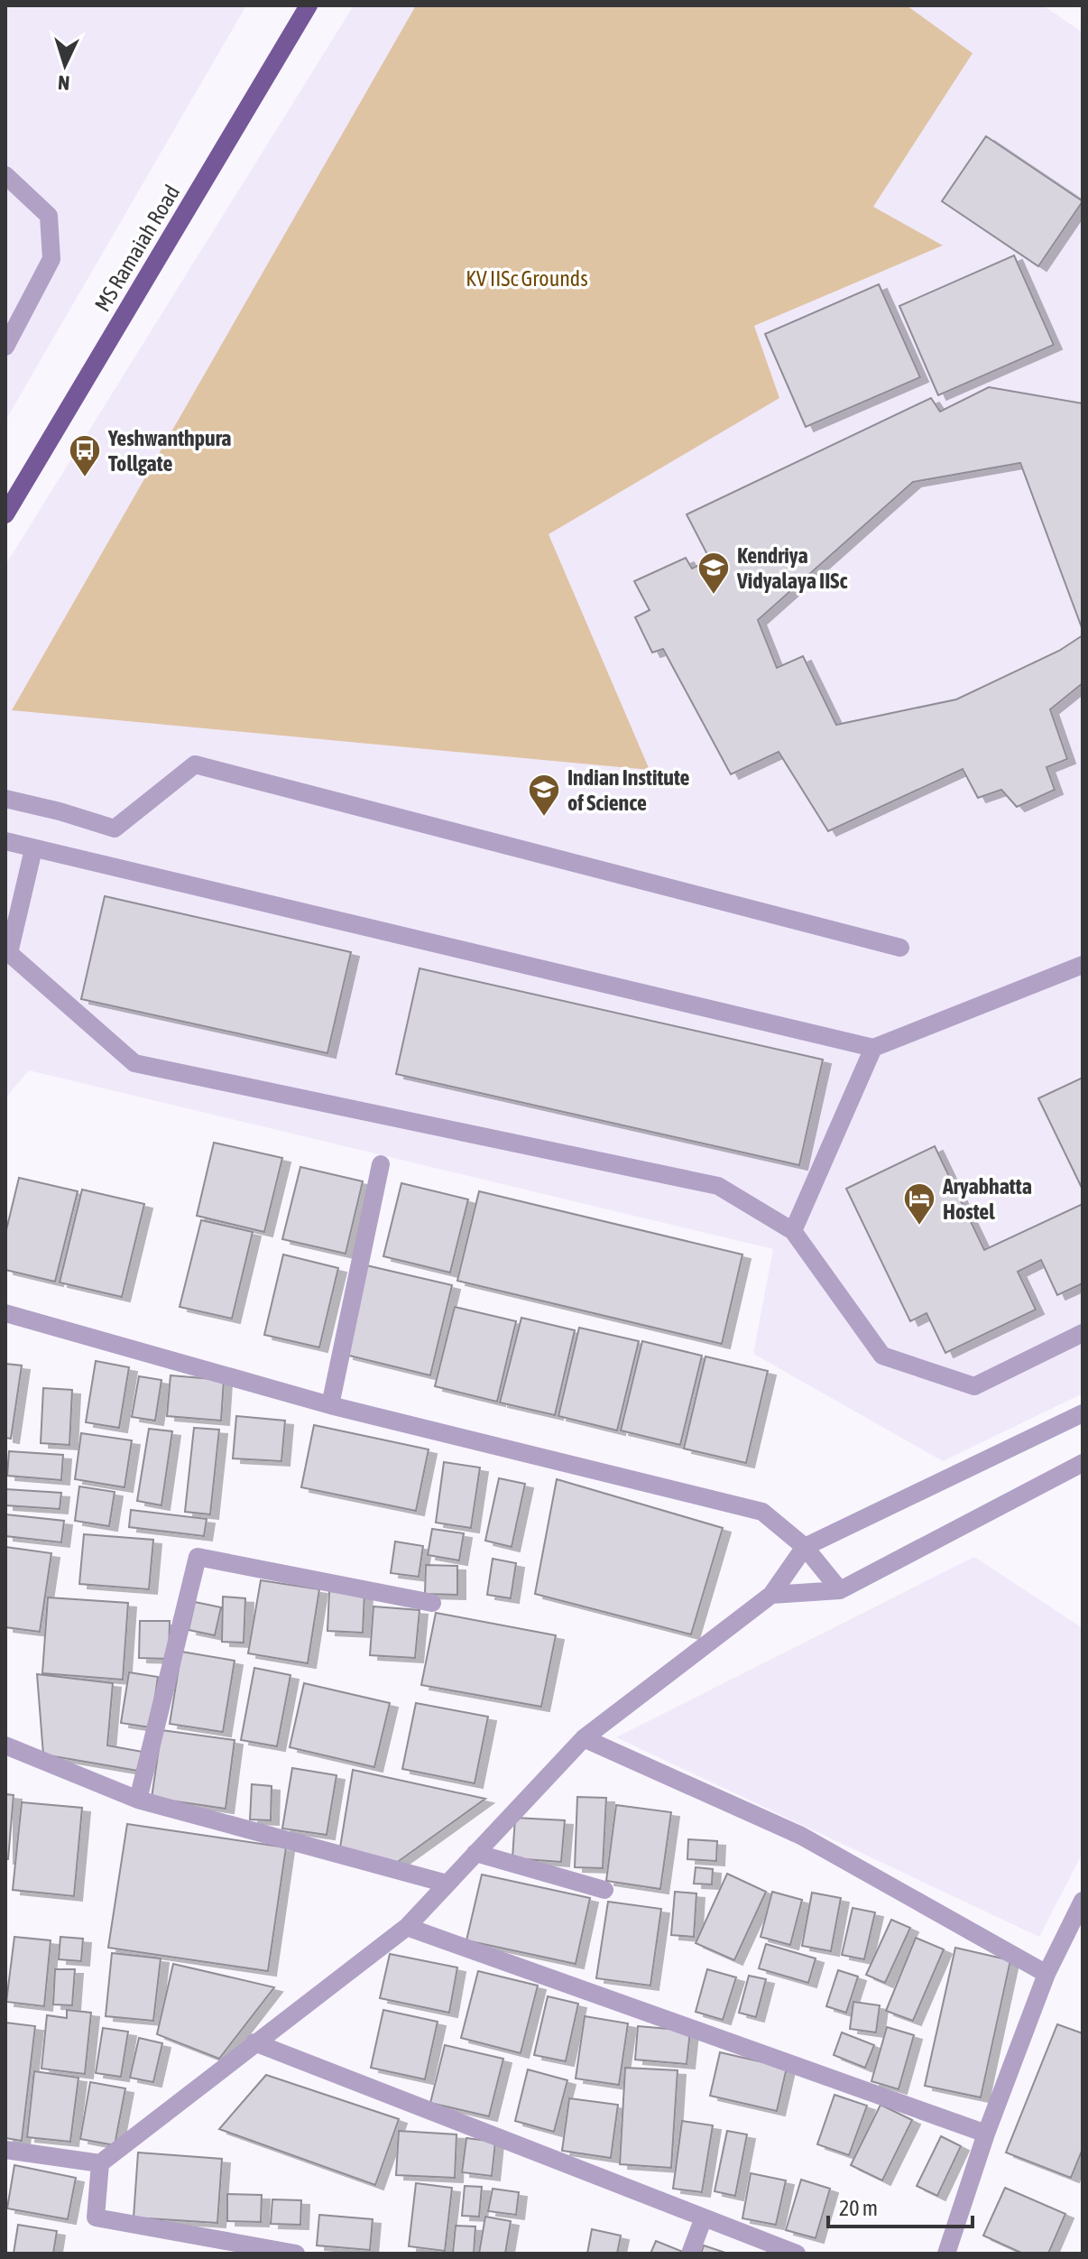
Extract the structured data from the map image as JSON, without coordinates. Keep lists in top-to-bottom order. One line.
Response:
{"streets":{"main road":["MS Ramaiah Road"]},"parks":["KV IISc Grounds"],"places":{"bus stop":["Yeshwanthpura Tollgate"],"school or university":["Kendriya Vidyalaya IISc","Indian Institute of Science"],"hotel":["Aryabhatta Hostel"]},"scale_bar":"20 m","north":"bottom"}
